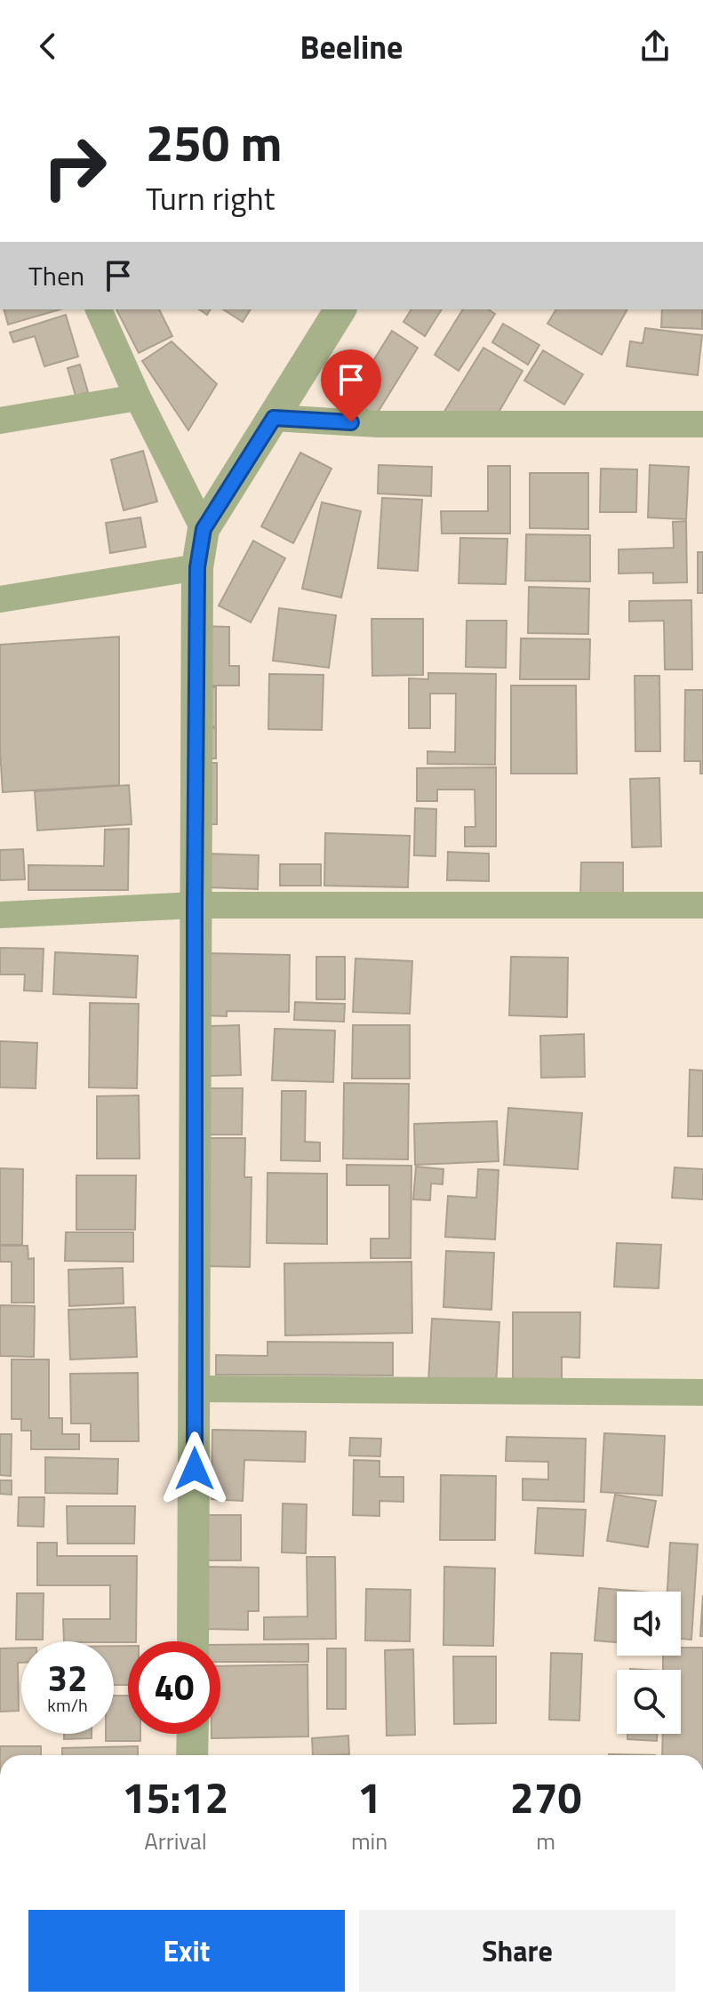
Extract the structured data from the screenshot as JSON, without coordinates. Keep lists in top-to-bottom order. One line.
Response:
{"page":{"header":"Beeline","turn":["250 m","Turn right"],"then":"Then","speed":"32 km/h","limit":"40","eta":["15:12","Arrival","1","min","270","m"],"buttons":["Exit","Share"]}}
